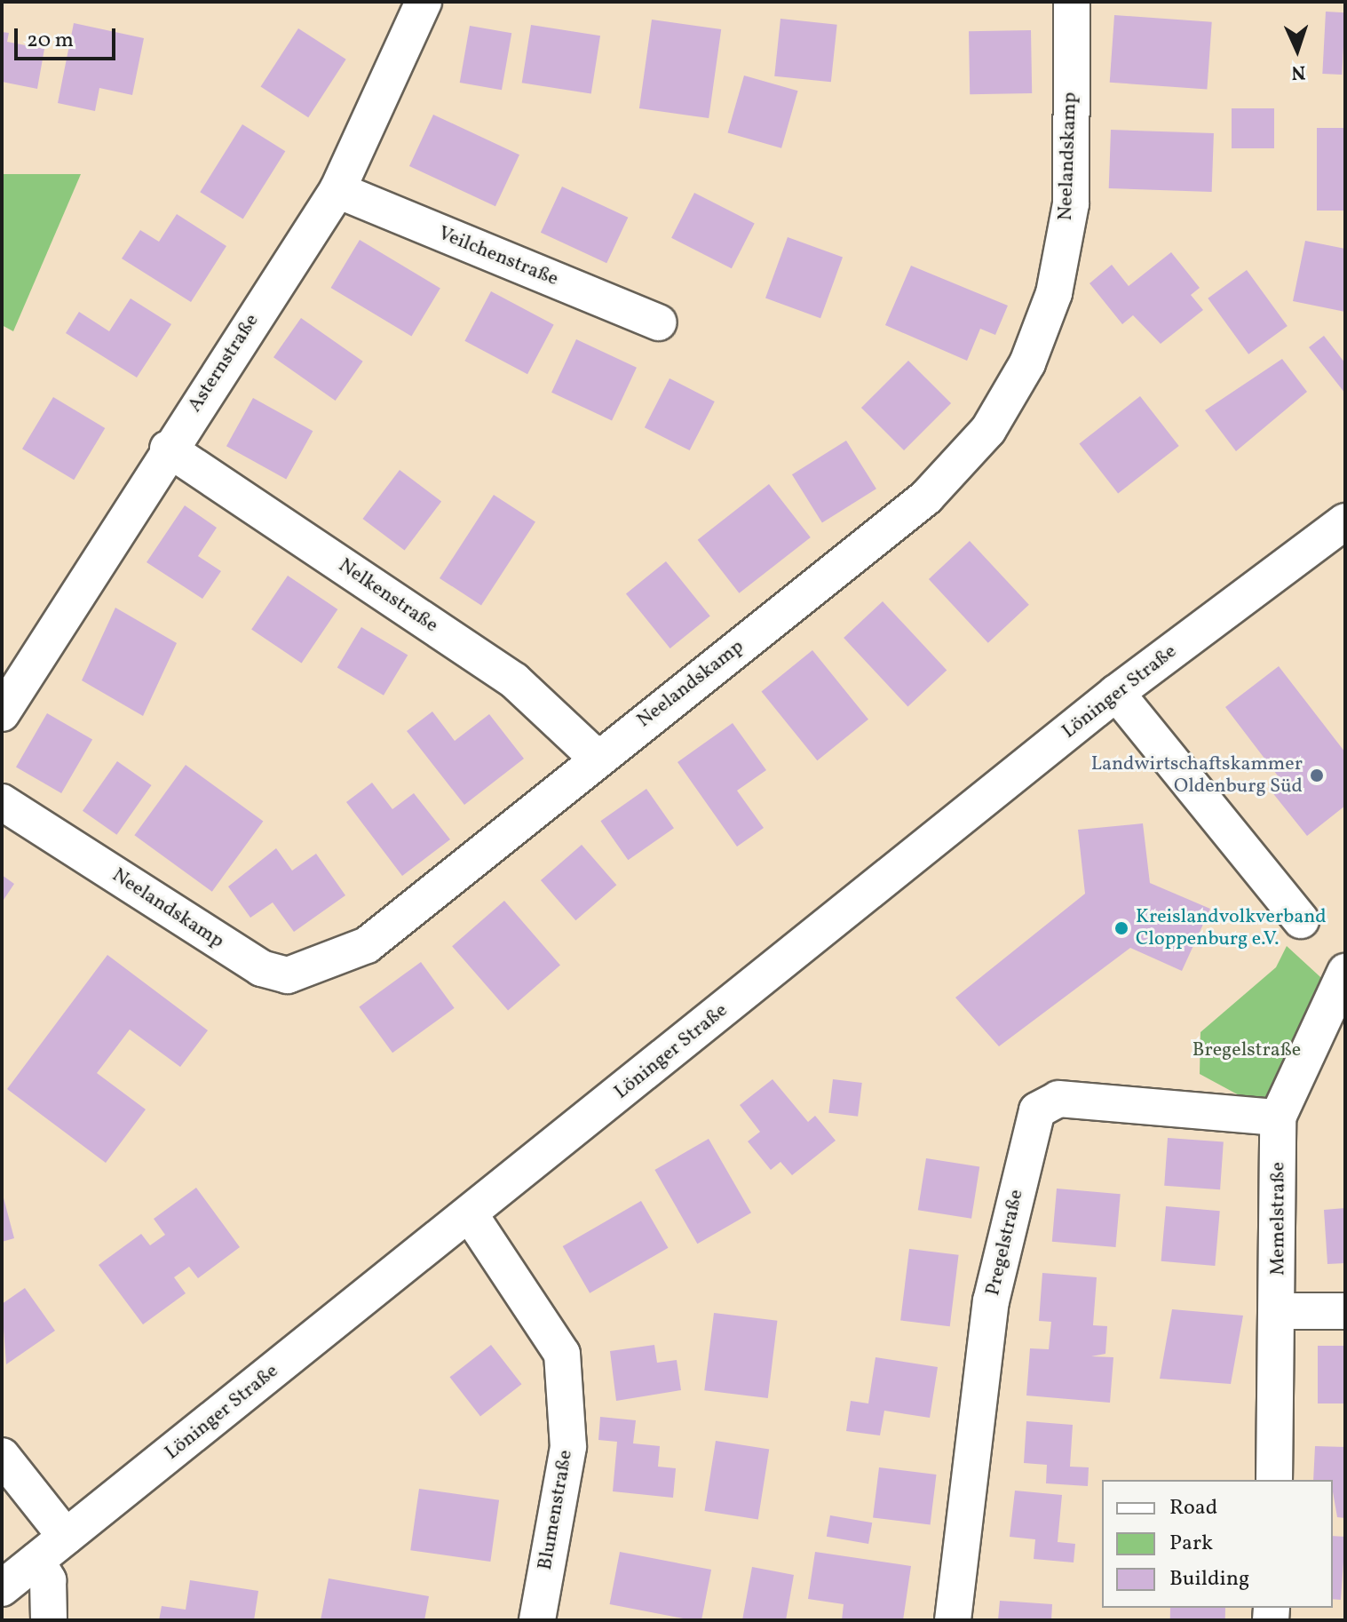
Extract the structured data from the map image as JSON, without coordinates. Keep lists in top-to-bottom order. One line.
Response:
{"streets":{"street":["Neelandskamp","Veilchenstraße","Asternstraße","Nelkenstraße","Löninger Straße","Memelstraße","Pregelstraße","Blumenstraße"]},"crossings":[["Neelandskamp","Nelkenstraße"],["Veilchenstraße","Asternstraße"],["Asternstraße","Nelkenstraße"],["Löninger Straße","Blumenstraße"],["Memelstraße","Pregelstraße"]],"parks":["Bregelstraße"],"places":["Landwirtschaftskammer Oldenburg Süd","Kreislandvolkverband Cloppenburg e.V."],"legend":["Road","Park","Building"],"scale_bar":"20 m","north":"bottom"}
